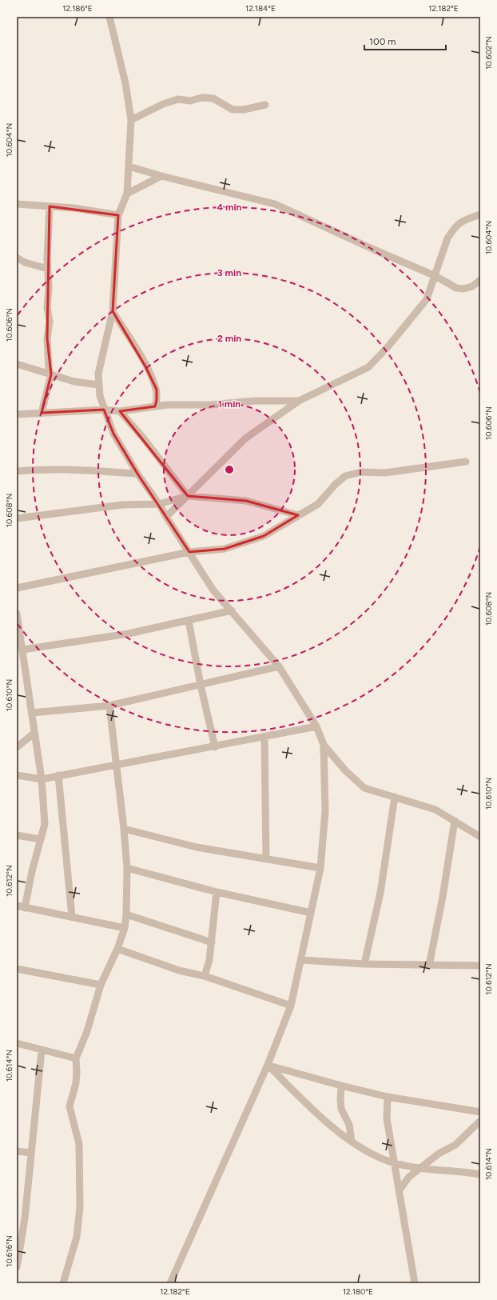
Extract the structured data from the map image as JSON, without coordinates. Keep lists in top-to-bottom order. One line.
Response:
{"scale_bar":"100 m","coordinates":["12.186°E","12.184°E","12.182°E","10.602°N","10.604°N","10.606°N","10.608°N","10.610°N","10.612°N","10.614°N","10.616°N","12.180°E"],"rings":["4 min","3 min","2 min","1 min"]}
